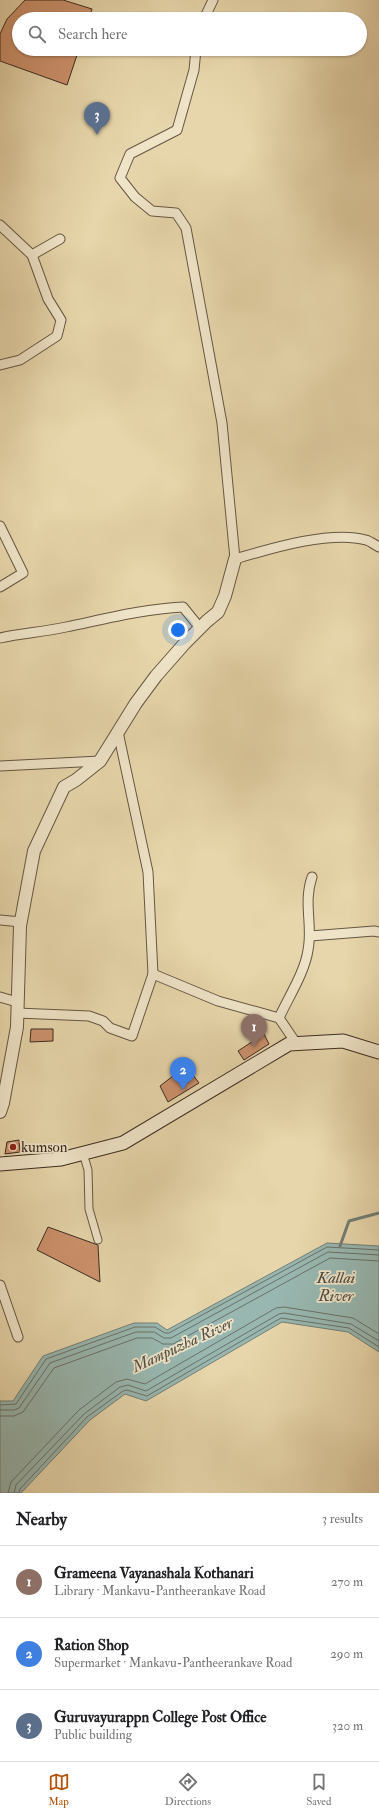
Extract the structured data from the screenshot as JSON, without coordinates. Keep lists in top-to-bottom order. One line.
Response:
{"water":["Kallai River","Mampuzha River"],"places":["kumson"],"page":{"search":"Search here","pins":["3","1","2"],"heading":["Nearby","3 results"],"list":[{"mark":"1","name":"Grameena Vayanashala Kothanari","note":"Library · Mankavu-Pantheerankave Road","value":"270 m"},{"mark":"2","name":"Ration Shop","note":"Supermarket · Mankavu-Pantheerankave Road","value":"290 m"},{"mark":"3","name":"Guruvayurappn College Post Office","note":"Public building","value":"320 m"}],"nav":["Map","Directions","Saved"]}}
